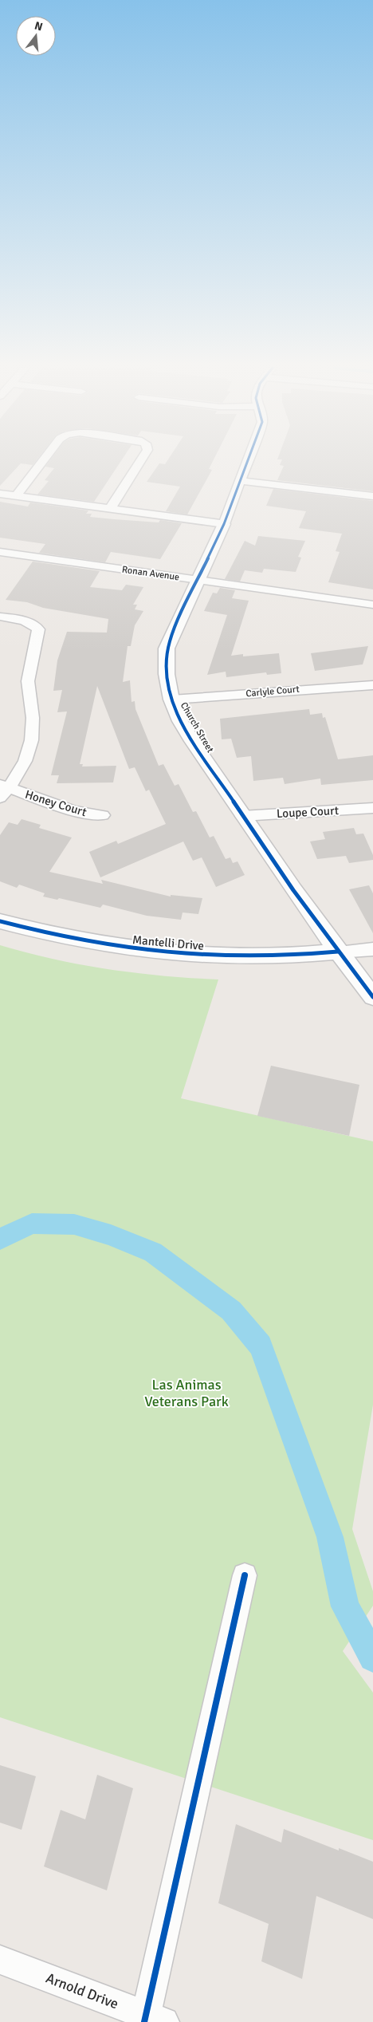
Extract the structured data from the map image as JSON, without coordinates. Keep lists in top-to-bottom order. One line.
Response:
{"streets":{"street":["Ronan Avenue","Carlyle Court","Church Street","Honey Court","Loupe Court","Mantelli Drive","Arnold Drive"]},"crossings":[["Ronan Avenue","Church Street"],["Carlyle Court","Church Street"],["Church Street","Loupe Court"],["Church Street","Mantelli Drive"]],"parks":["Las Animas Veterans Park"],"north":"top"}
